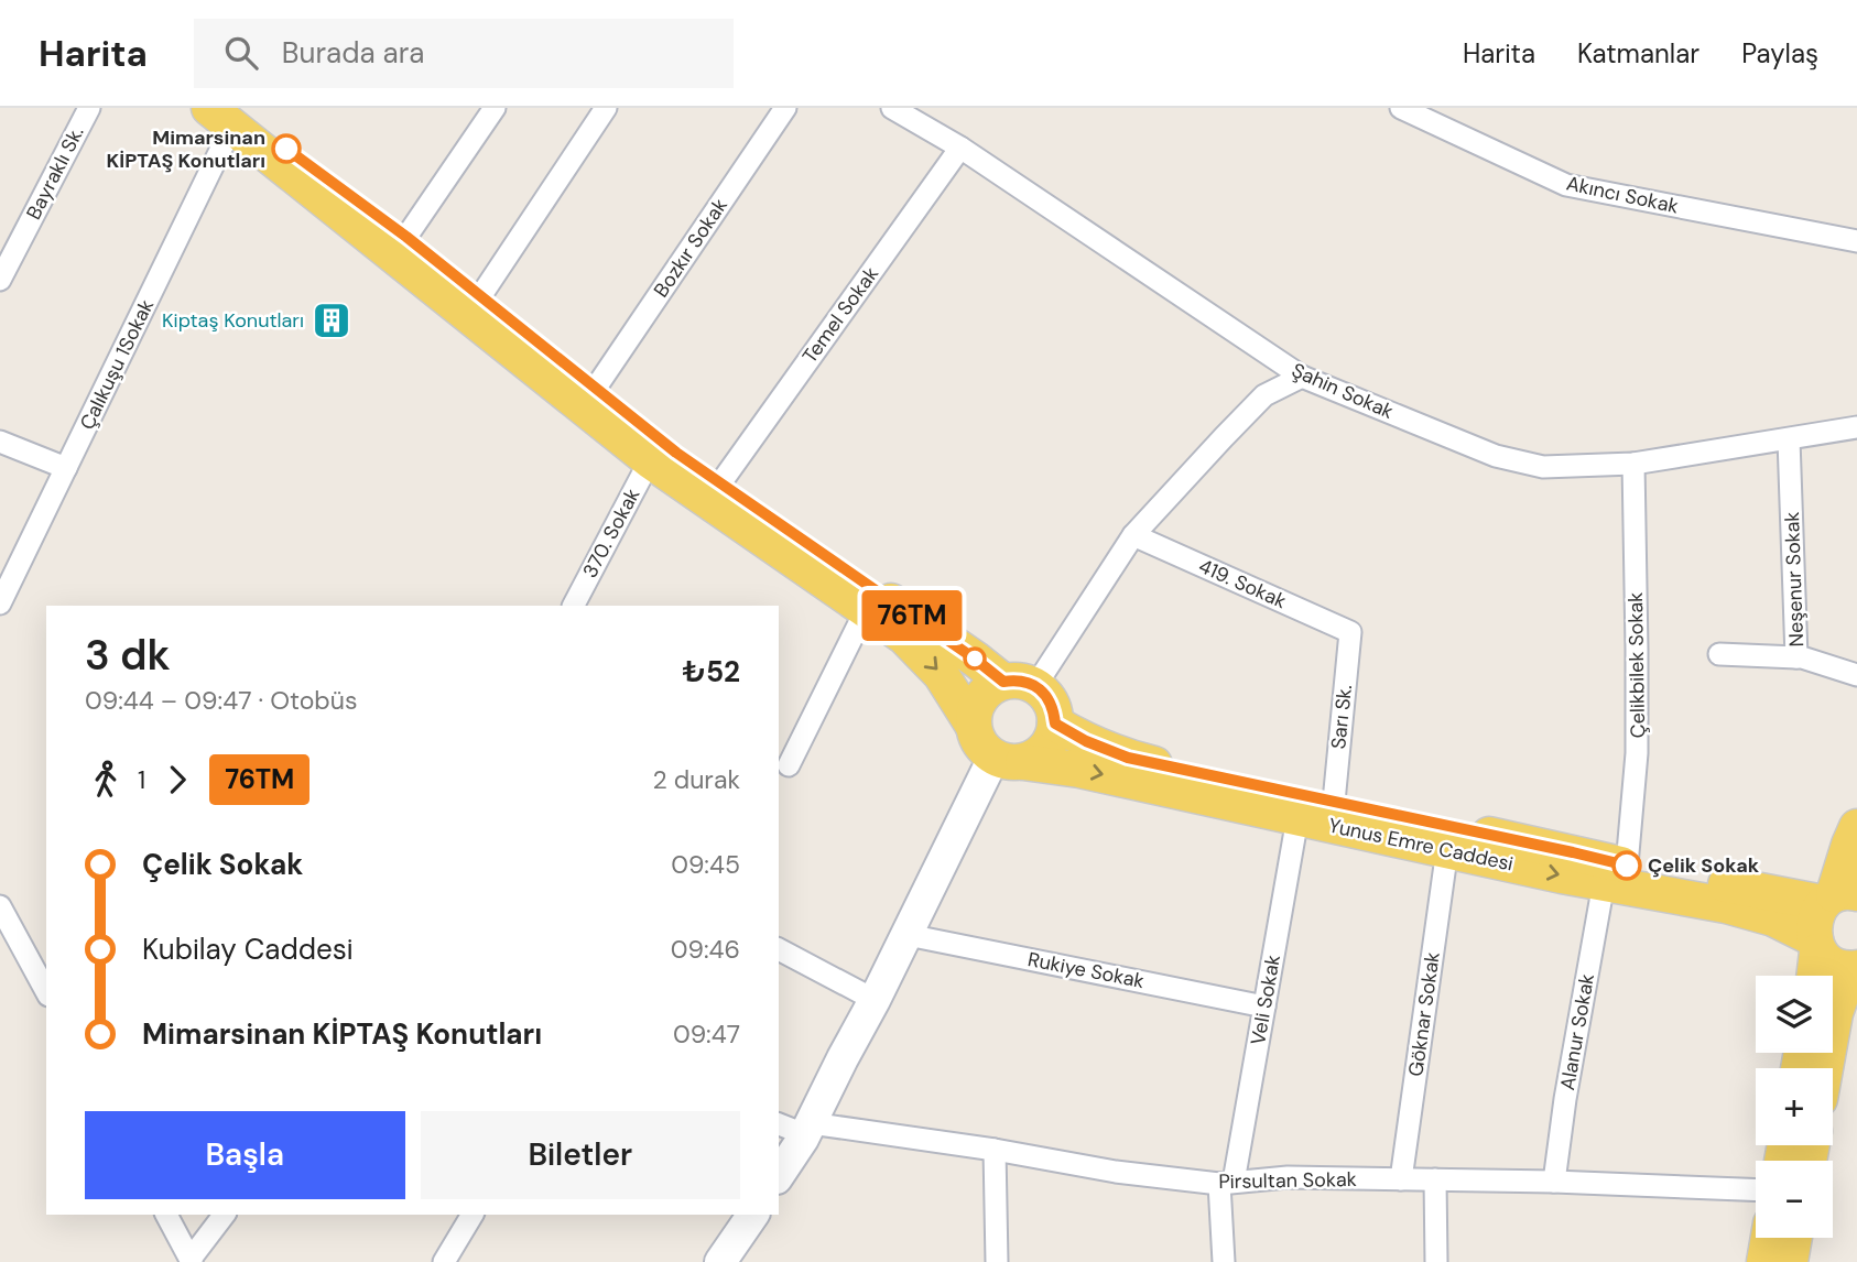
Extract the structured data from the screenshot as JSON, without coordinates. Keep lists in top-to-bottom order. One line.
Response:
{"streets":{"main road":["Yunus Emre Caddesi"],"street":["Bayraklı Sk.","Akıncı Sokak","Bozkır Sokak","Temel Sokak","Çalıkuşu 1Sokak","Şahin Sokak","370. Sokak","Neşenur Sokak","419. Sokak","Çelikbilek Sokak","Sarı Sk.","Rukiye Sokak","Veli Sokak","Göknar Sokak","Alanur Sokak","Pirsultan Sokak"]},"crossings":[["Temel Sokak","Şahin Sokak"],["Şahin Sokak","Neşenur Sokak"],["Şahin Sokak","Çelikbilek Sokak"],["419. Sokak","Sarı Sk."],["Çelikbilek Sokak","Yunus Emre Caddesi"],["Çelikbilek Sokak","Alanur Sokak"],["Yunus Emre Caddesi","Veli Sokak"],["Yunus Emre Caddesi","Göknar Sokak"],["Yunus Emre Caddesi","Alanur Sokak"],["Rukiye Sokak","Veli Sokak"],["Veli Sokak","Pirsultan Sokak"],["Göknar Sokak","Pirsultan Sokak"],["Alanur Sokak","Pirsultan Sokak"]],"places":{"other":["Mimarsinan KİPTAŞ Konutları","Çelik Sokak"],"building":["Kiptaş Konutları"]},"lines":["bus line 76TM"],"page":{"header":"Harita","search":"Burada ara","nav":["Harita","Katmanlar","Paylaş"],"on_map":"76TM","heading":["3 dk","09:44 – 09:47 · Otobüs","₺52"],"legs":["1","76TM","2 durak"],"list":[{"name":"Çelik Sokak","value":"09:45"},{"name":"Kubilay Caddesi","value":"09:46"},{"name":"Mimarsinan KİPTAŞ Konutları","value":"09:47"}],"map_buttons":["+","−"],"buttons":["Başla","Biletler"]}}
